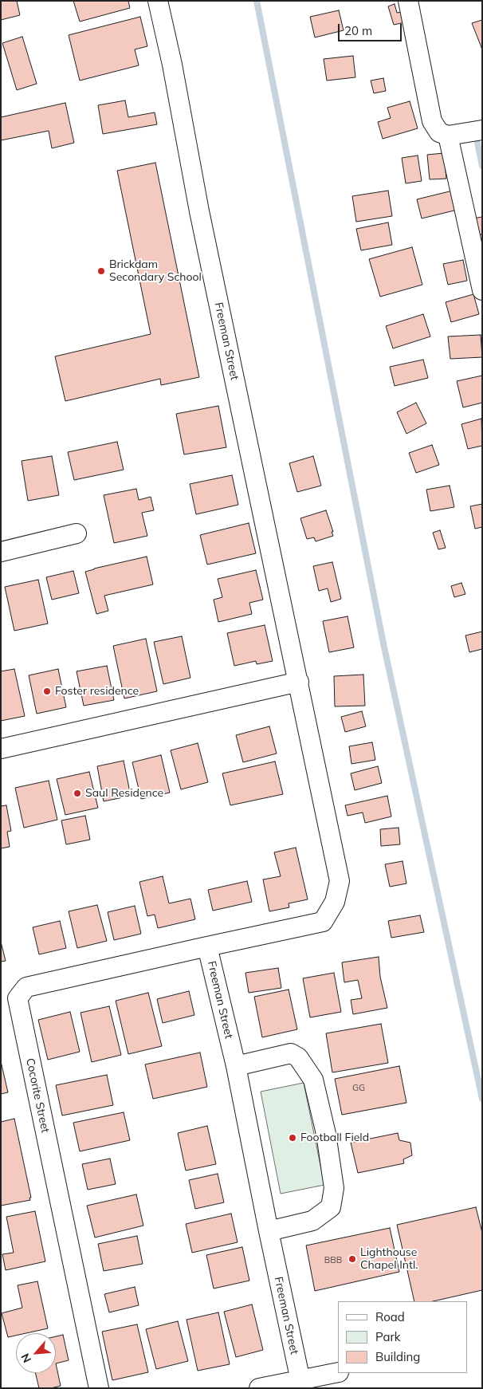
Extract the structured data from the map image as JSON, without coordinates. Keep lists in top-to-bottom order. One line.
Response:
{"streets":{"street":["Freeman Street","Cocorite Street"]},"crossings":[["Freeman Street","Cocorite Street"]],"places":["Brickdam Secondary School","Foster residence","Saul Residence","Football Field","Lighthouse Chapel Intl."],"house_numbers":["GG","BBB"],"legend":["Road","Park","Building"],"scale_bar":"20 m","north":"bottom left"}
